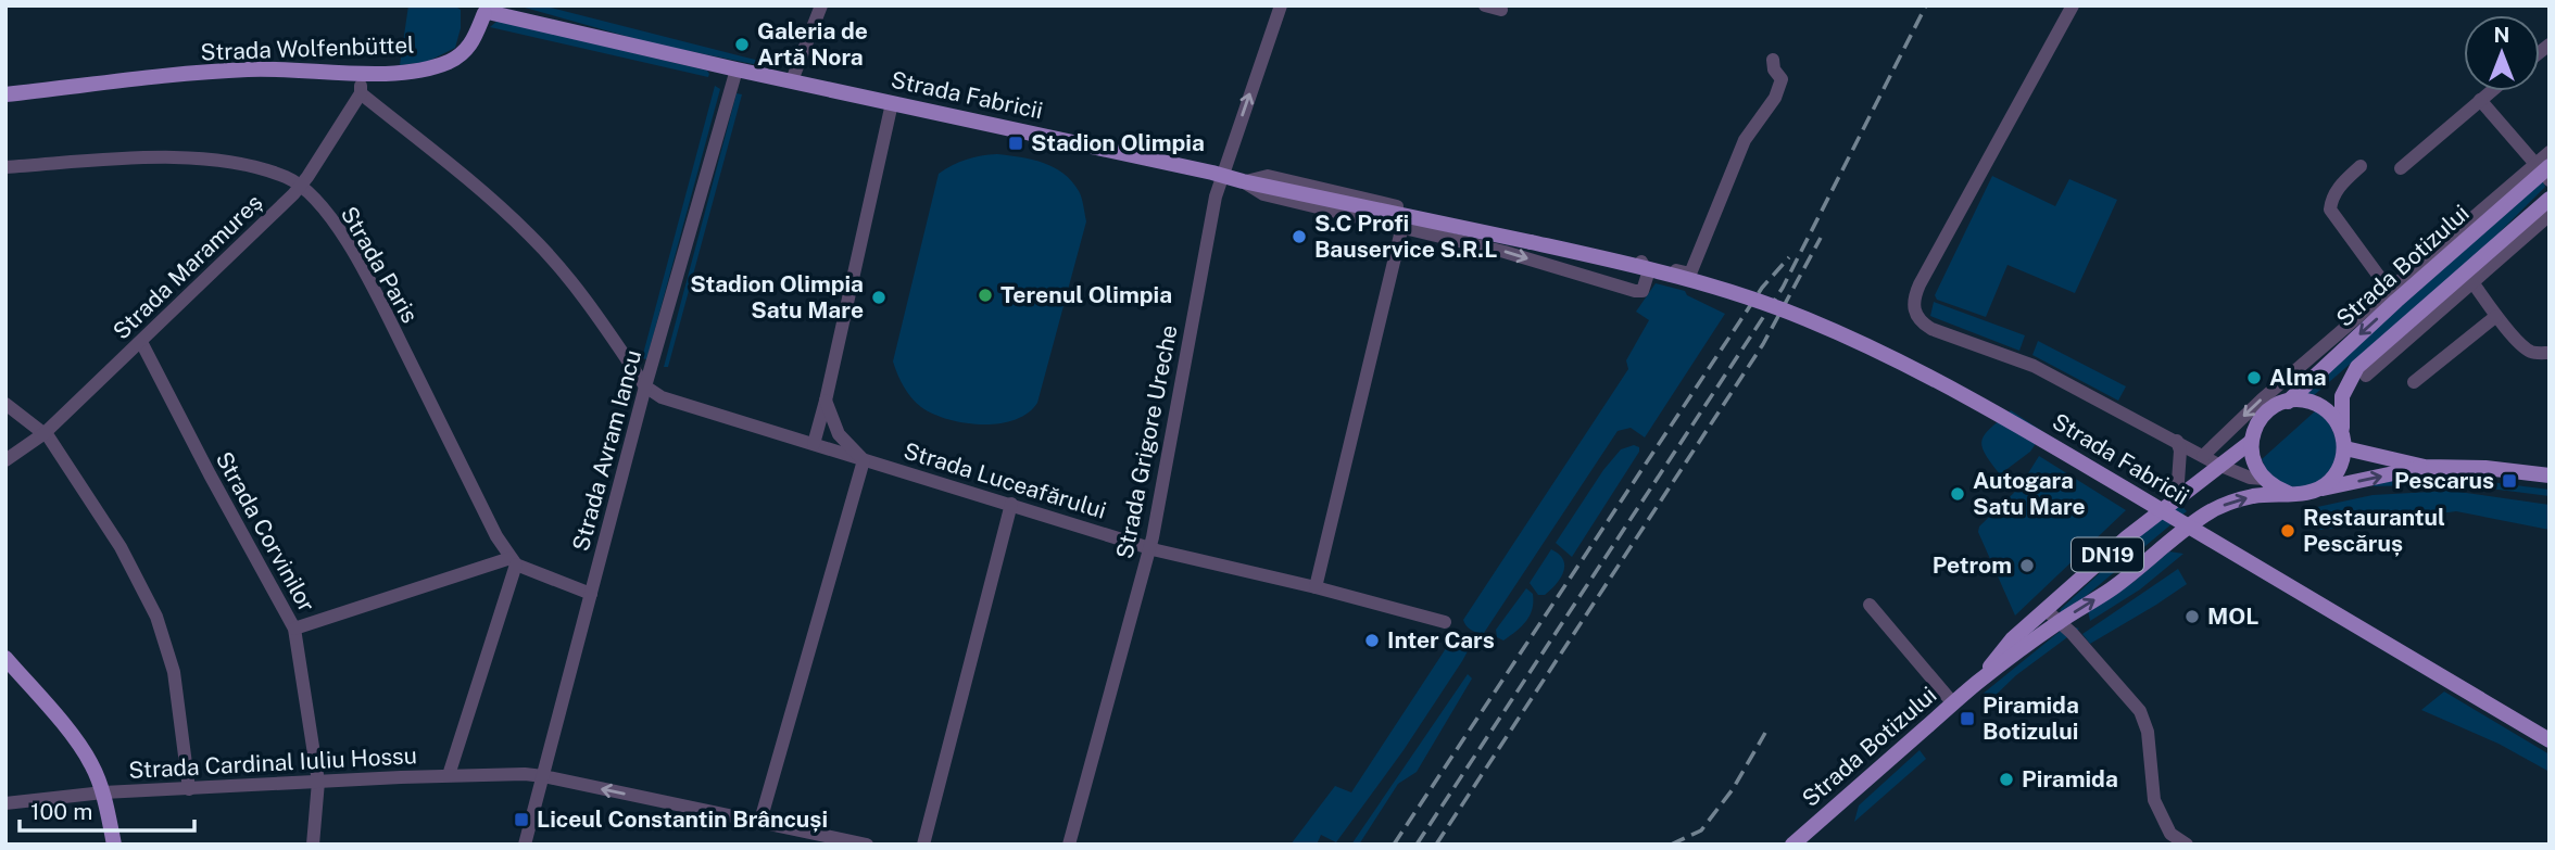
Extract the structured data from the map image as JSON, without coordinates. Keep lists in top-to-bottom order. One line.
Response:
{"streets":{"main road":["Strada Wolfenbüttel","Strada Fabricii","Strada Botizului","DN19"],"street":["Strada Paris","Strada Maramureș","Strada Grigore Ureche","Strada Avram Iancu","Strada Luceafărului","Strada Corvinilor","Strada Cardinal Iuliu Hossu"]},"crossings":[["Strada Wolfenbüttel","Strada Fabricii"],["Strada Fabricii","Strada Botizului"],["Strada Fabricii","Strada Grigore Ureche"],["Strada Fabricii","Strada Avram Iancu"],["Strada Paris","Strada Maramureș"],["Strada Maramureș","Strada Corvinilor"],["Strada Grigore Ureche","Strada Luceafărului"],["Strada Avram Iancu","Strada Luceafărului"],["Strada Avram Iancu","Strada Cardinal Iuliu Hossu"],["Strada Corvinilor","Strada Cardinal Iuliu Hossu"]],"places":{"other":["Galeria de Artă Nora","S.C Profi Bauservice S.R.L","Terenul Olimpia","Stadion Olimpia Satu Mare","Alma","Autogara Satu Mare","Restaurantul Pescăruș","Petrom","MOL","Inter Cars","Piramida"],"transit":["Stadion Olimpia","Pescarus","Piramida Botizului","Liceul Constantin Brâncuși"]},"scale_bar":"100 m","north":"top"}
